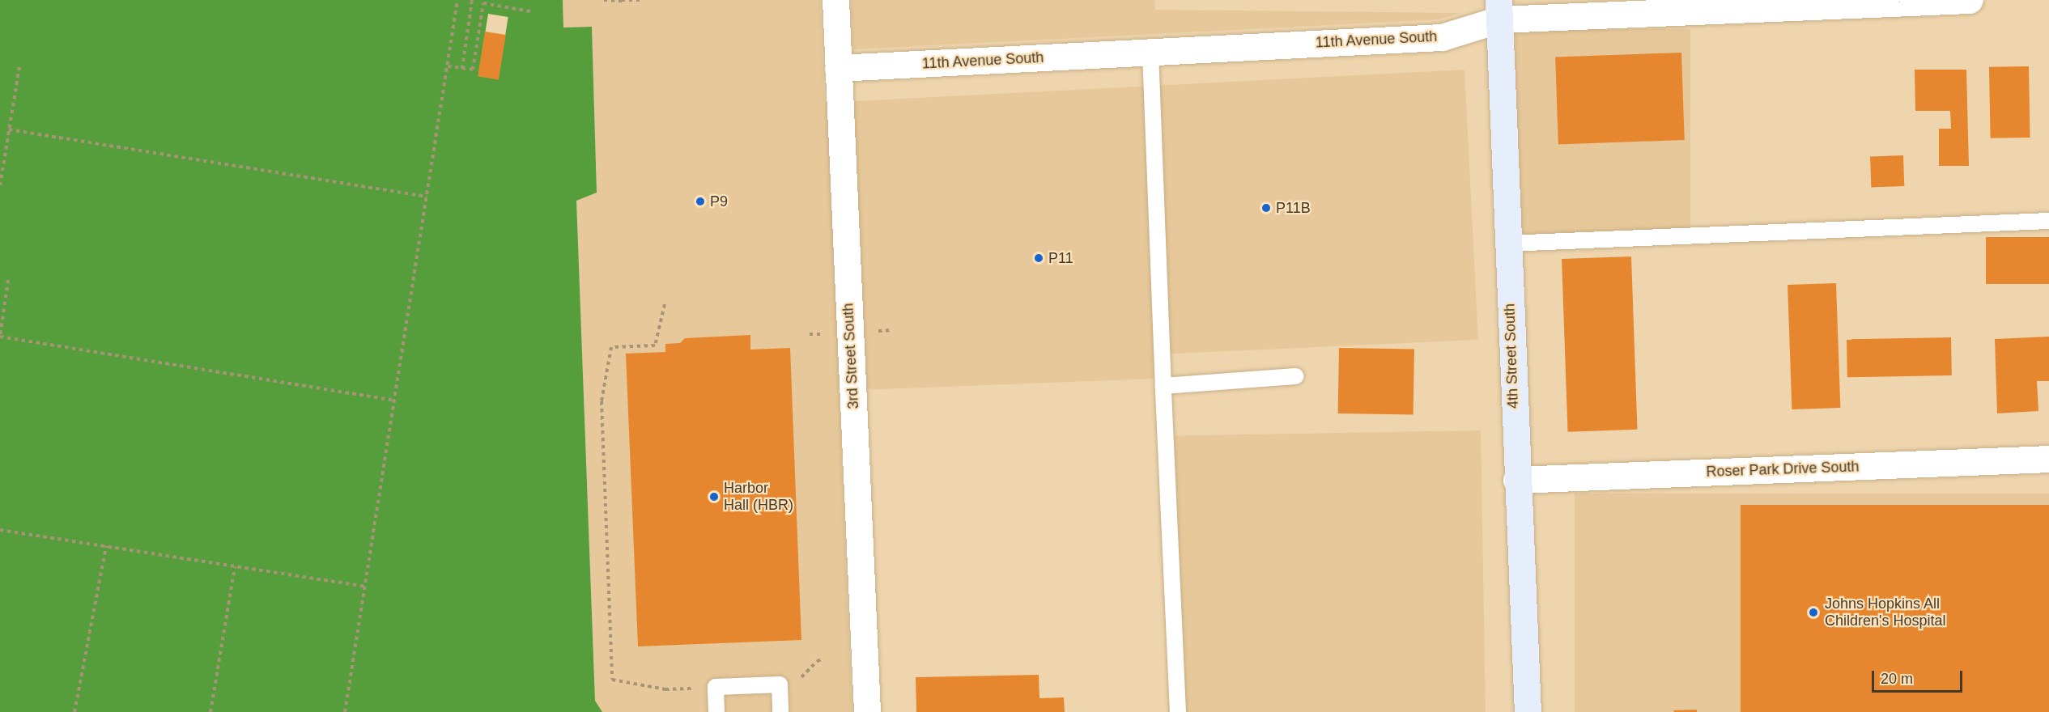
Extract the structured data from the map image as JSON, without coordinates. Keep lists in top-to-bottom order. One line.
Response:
{"streets":{"main road":["4th Street South"],"street":["11th Avenue South","3rd Street South","Roser Park Drive South"]},"crossings":[["11th Avenue South","3rd Street South"],["11th Avenue South","4th Street South"],["4th Street South","Roser Park Drive South"]],"places":["P9","P11B","P11","Harbor Hall (HBR)","Johns Hopkins All Children's Hospital"],"scale_bar":"20 m"}
